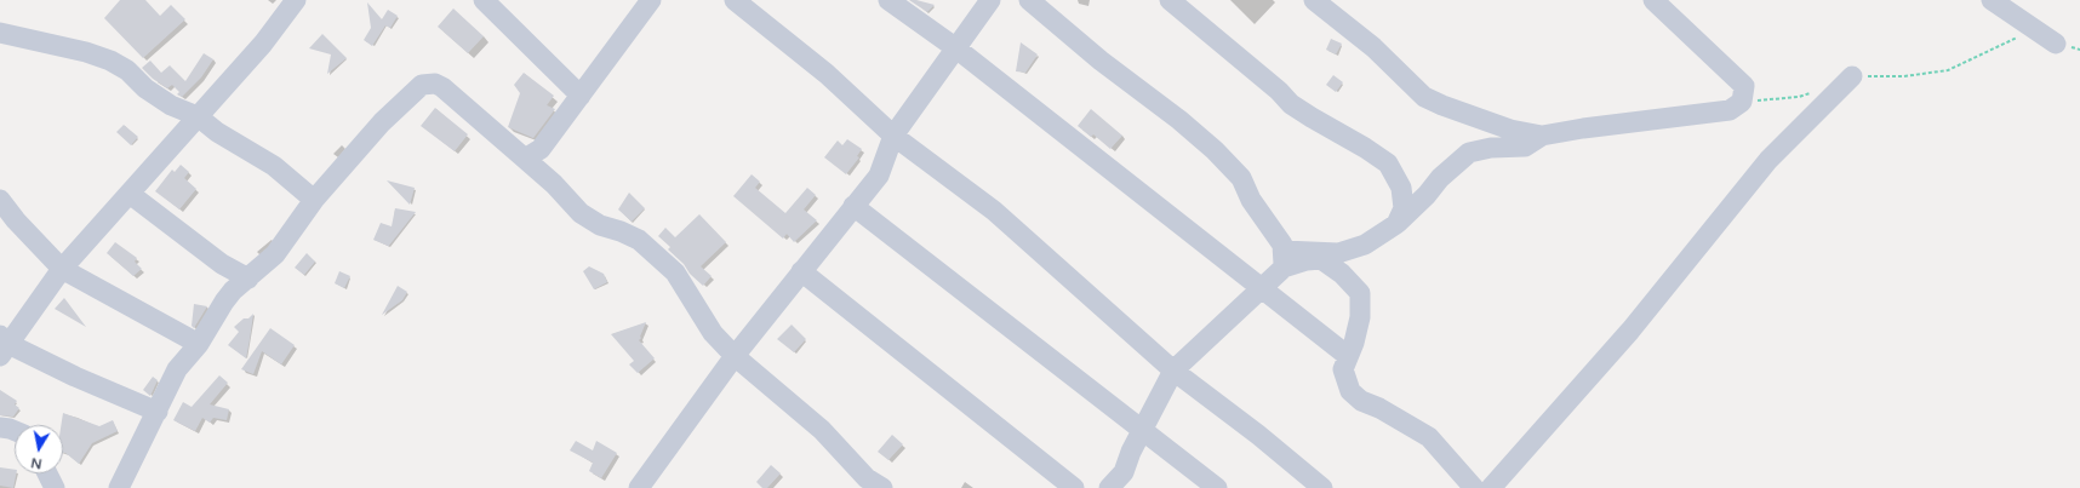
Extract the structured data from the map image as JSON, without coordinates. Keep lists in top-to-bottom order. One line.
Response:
{"north":"bottom"}
